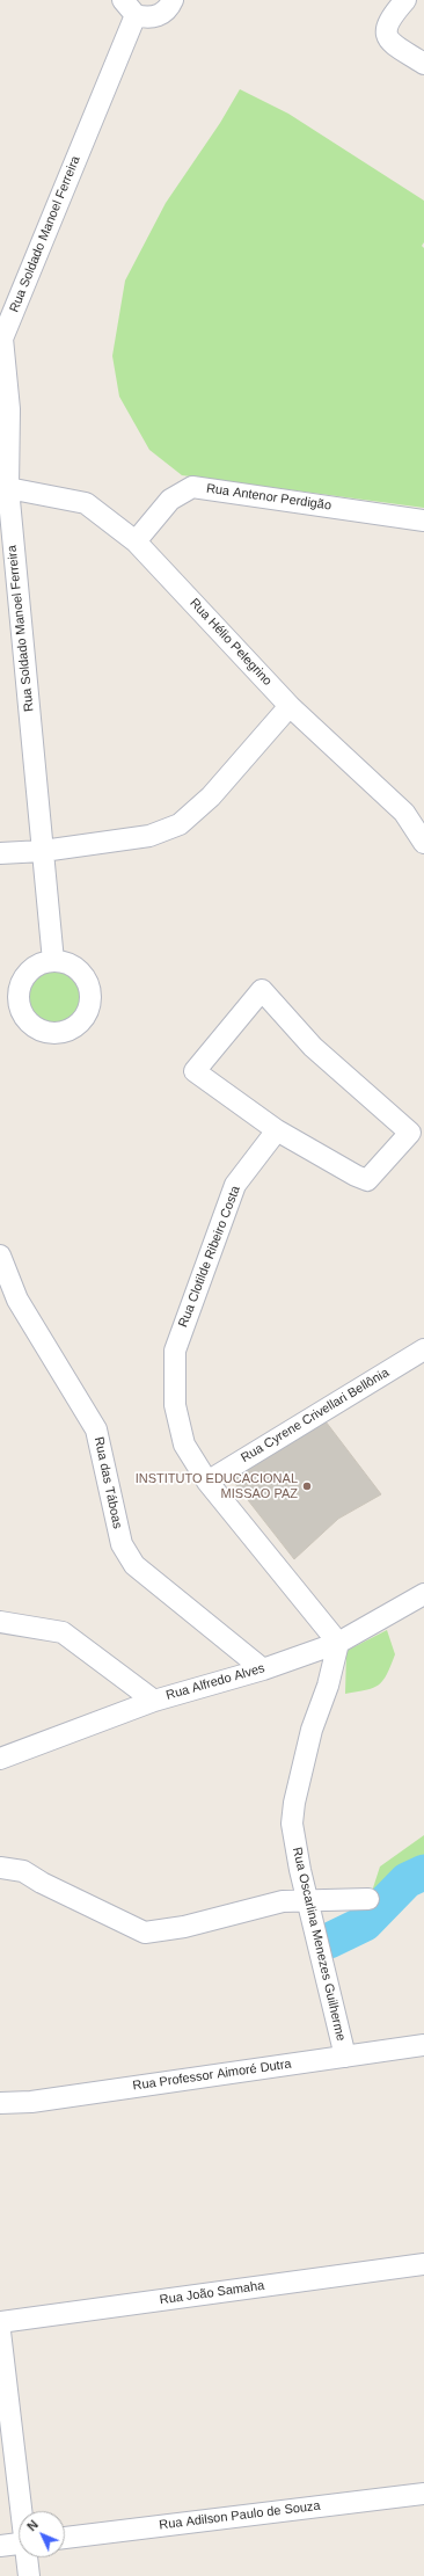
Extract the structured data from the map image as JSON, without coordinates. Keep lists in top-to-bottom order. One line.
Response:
{"streets":{"street":["Rua Soldado Manoel Ferreira","Rua Antenor Perdigão","Rua Hélio Pelegrino","Rua Clotilde Ribeiro Costa","Rua Cyrene Crivellari Bellônia","Rua das Táboas","Rua Alfredo Alves","Rua Oscarlina Menezes Guilherme","Rua Professor Aimoré Dutra","Rua João Samaha","Rua Adilson Paulo de Souza"]},"crossings":[["Rua Soldado Manoel Ferreira","Rua Hélio Pelegrino"],["Rua Antenor Perdigão","Rua Hélio Pelegrino"],["Rua Clotilde Ribeiro Costa","Rua Cyrene Crivellari Bellônia"],["Rua Clotilde Ribeiro Costa","Rua Alfredo Alves"],["Rua Clotilde Ribeiro Costa","Rua Oscarlina Menezes Guilherme"],["Rua das Táboas","Rua Alfredo Alves"],["Rua Alfredo Alves","Rua Oscarlina Menezes Guilherme"],["Rua Oscarlina Menezes Guilherme","Rua Professor Aimoré Dutra"]],"places":["INSTITUTO EDUCACIONAL MISSAO PAZ"],"north":"top left"}
